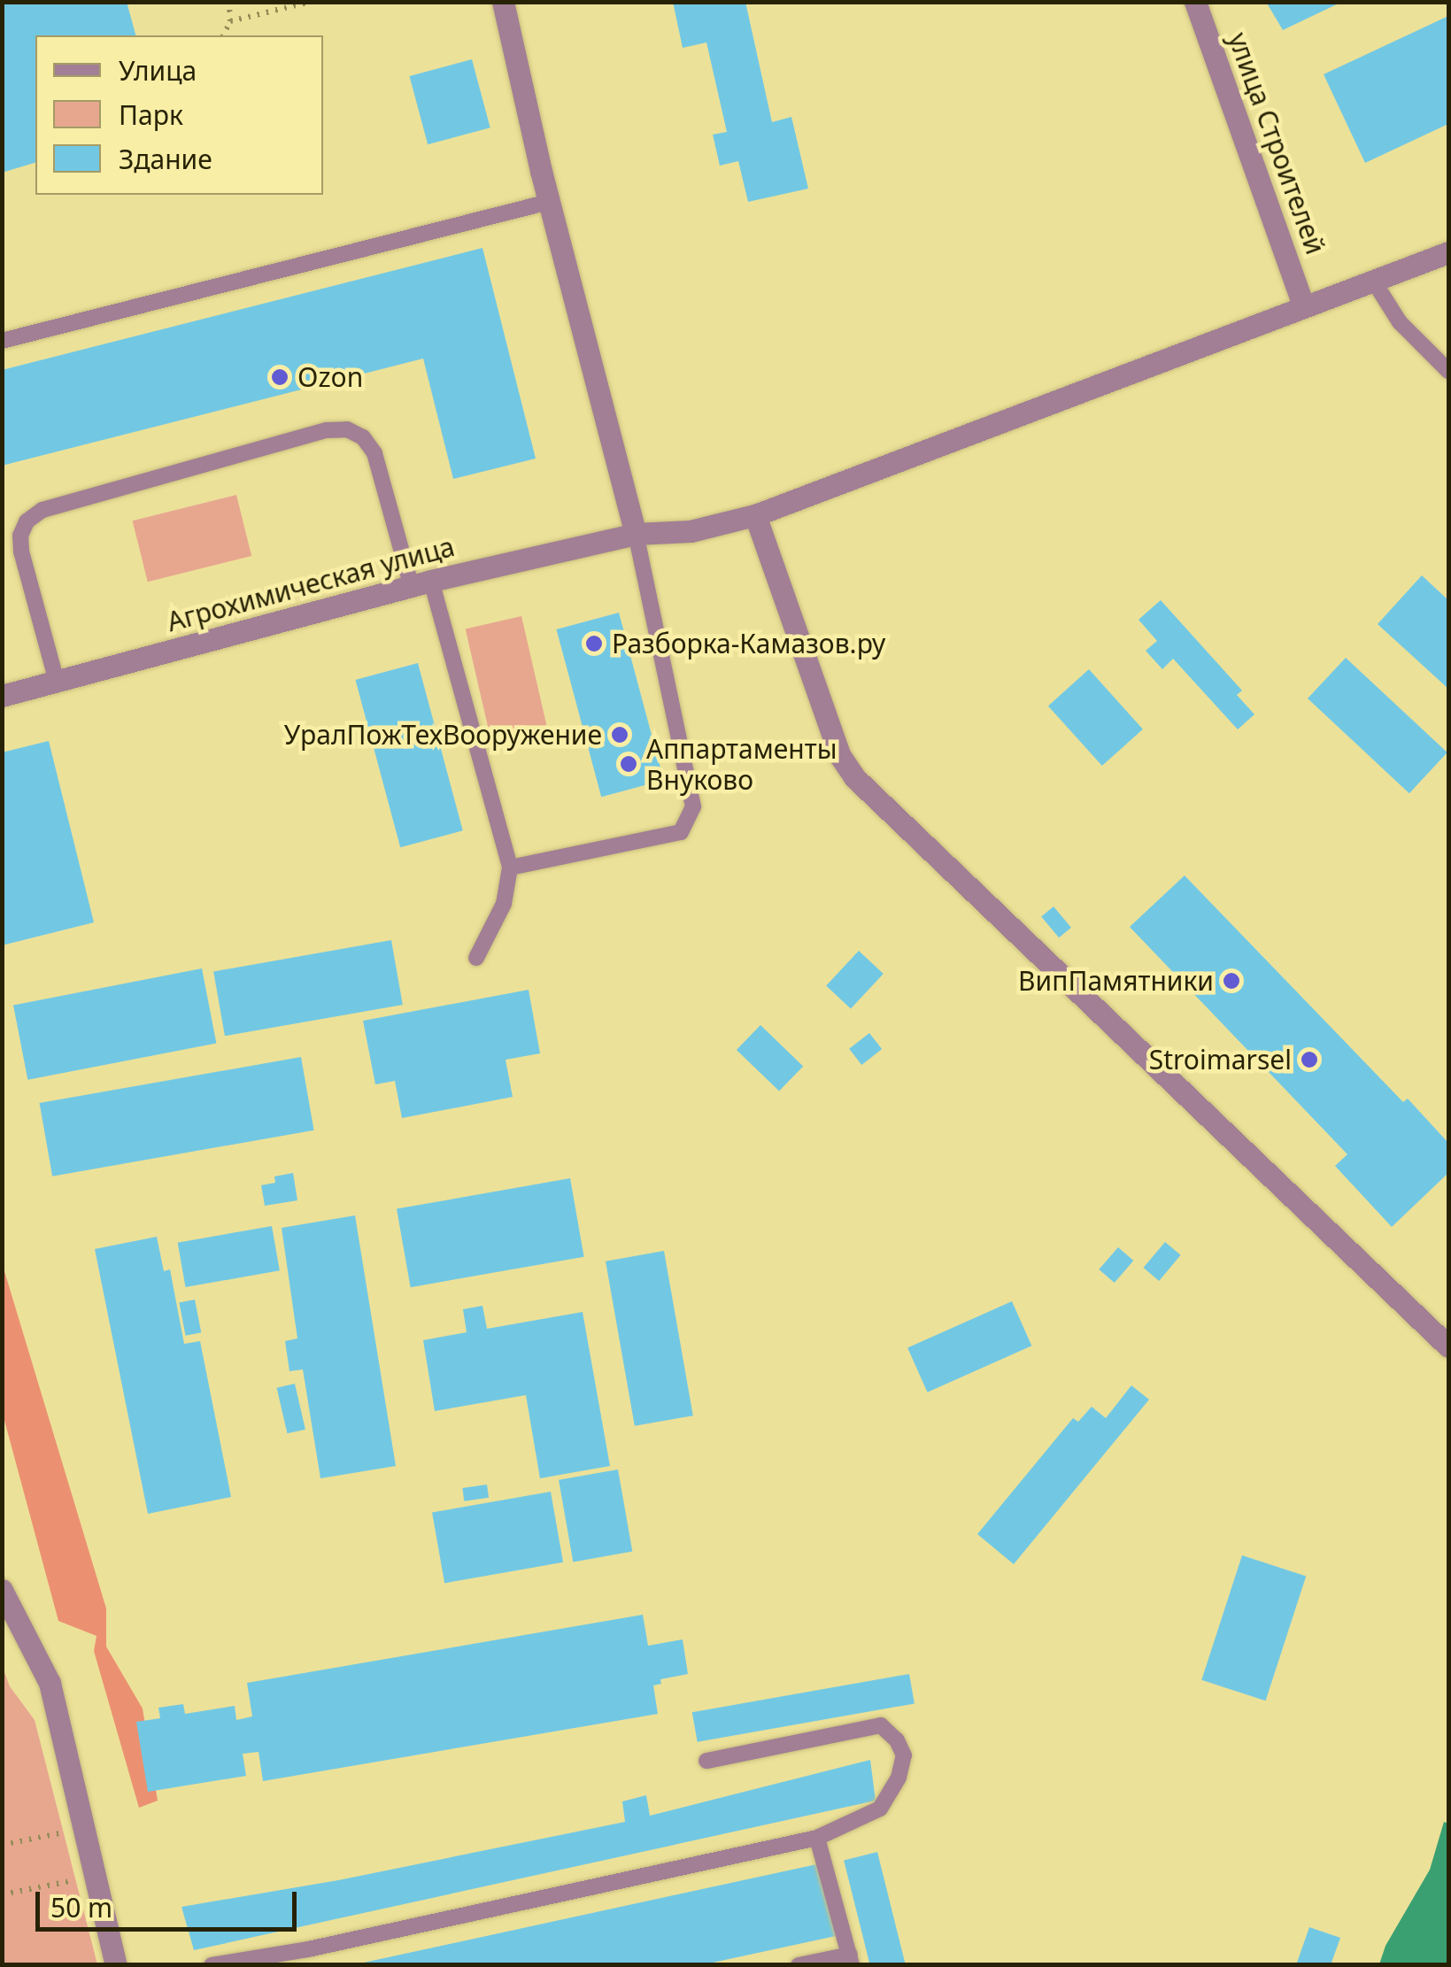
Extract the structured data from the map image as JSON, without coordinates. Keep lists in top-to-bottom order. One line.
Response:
{"streets":{"street":["улица Строителей","Агрохимическая улица"]},"crossings":[["улица Строителей","Агрохимическая улица"]],"places":["Ozon","Разборка-Камазов.ру","УралПожТехВооружение","Аппартаменты Внуково","ВипПамятники","Stroimarsel"],"legend":["Улица","Парк","Здание"],"scale_bar":"50 m"}
